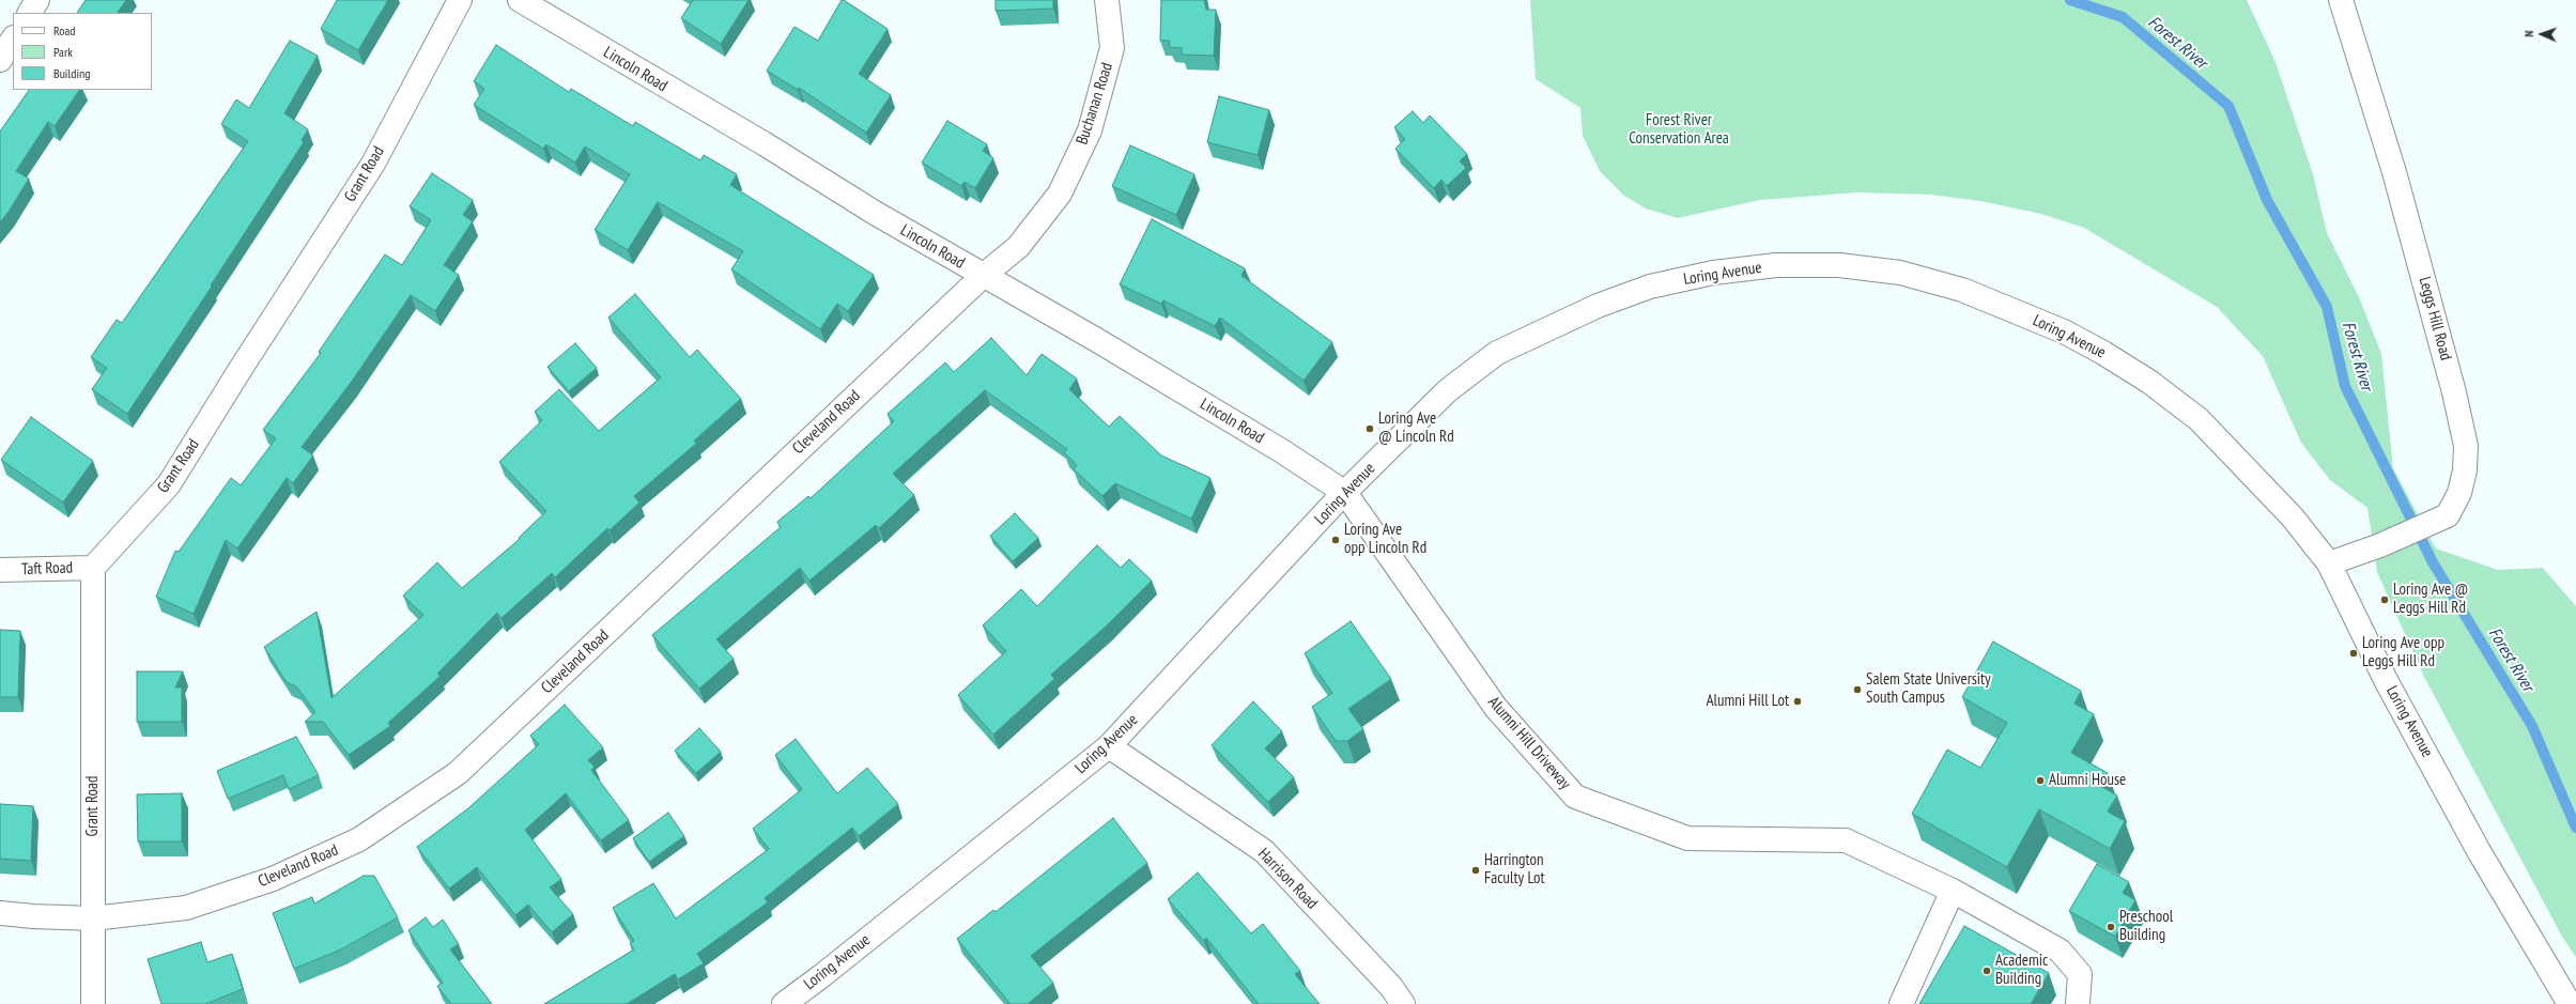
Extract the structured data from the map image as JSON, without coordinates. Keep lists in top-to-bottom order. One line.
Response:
{"streets":{"main road":["Lincoln Road","Buchanan Road","Grant Road","Loring Avenue","Leggs Hill Road","Cleveland Road","Taft Road","Alumni Hill Driveway","Harrison Road"]},"crossings":[["Lincoln Road","Buchanan Road"],["Lincoln Road","Loring Avenue"],["Lincoln Road","Cleveland Road"],["Lincoln Road","Alumni Hill Driveway"],["Buchanan Road","Cleveland Road"],["Grant Road","Cleveland Road"],["Grant Road","Taft Road"],["Loring Avenue","Leggs Hill Road"],["Loring Avenue","Alumni Hill Driveway"],["Loring Avenue","Harrison Road"]],"water":["Forest River"],"parks":["Forest River Conservation Area"],"places":["Loring Ave @ Lincoln Rd","Loring Ave opp Lincoln Rd","Loring Ave @ Leggs Hill Rd","Loring Ave opp Leggs Hill Rd","Salem State University South Campus","Alumni Hill Lot","Alumni House","Harrington Faculty Lot","Preschool Building","Academic Building"],"legend":["Road","Park","Building"],"north":"left"}
